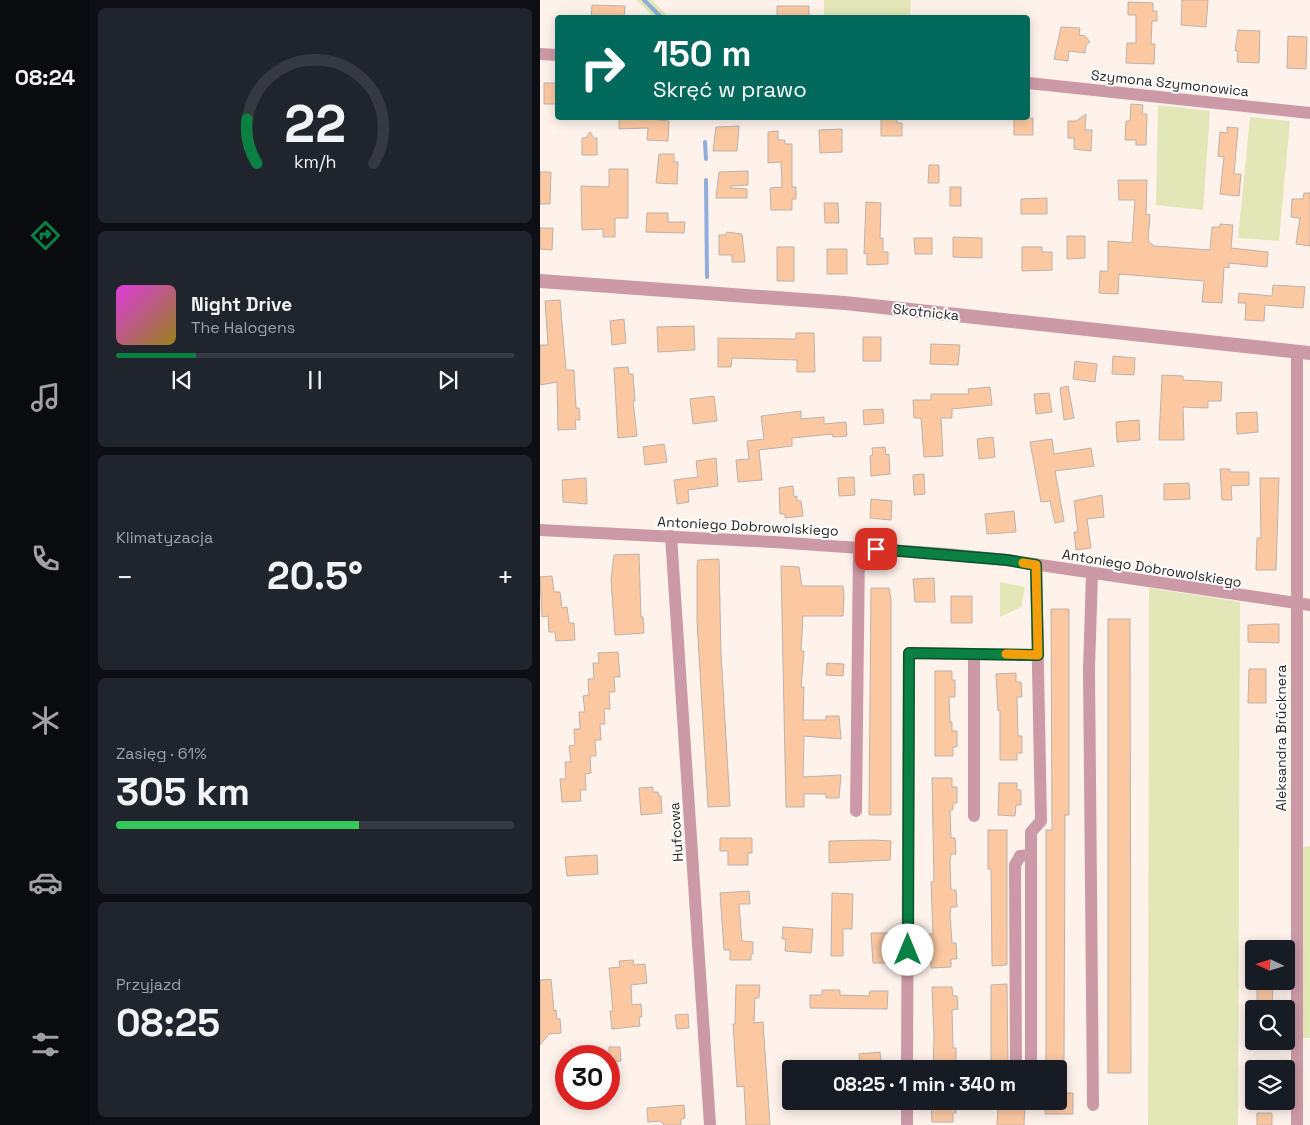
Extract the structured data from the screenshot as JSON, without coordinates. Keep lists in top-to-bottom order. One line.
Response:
{"streets":{"street":["Szymona Szymonowica","Skotnicka","Antoniego Dobrowolskiego","Aleksandra Brücknera","Hufcowa"]},"crossings":[["Skotnicka","Aleksandra Brücknera"],["Antoniego Dobrowolskiego","Aleksandra Brücknera"],["Antoniego Dobrowolskiego","Hufcowa"]],"north":"left","page":{"tabs":"08:24","turn":["150 m","Skręć w prawo"],"song":["Night Drive","The Halogens"],"tile":["Klimatyzacja",["Zasięg · 61%","305 km"],["Przyjazd","08:25"]],"heat":["−","20.5°","+"],"limit":"30","trip":"08:25 · 1 min · 340 m","gauge":["22","km/h"]}}
